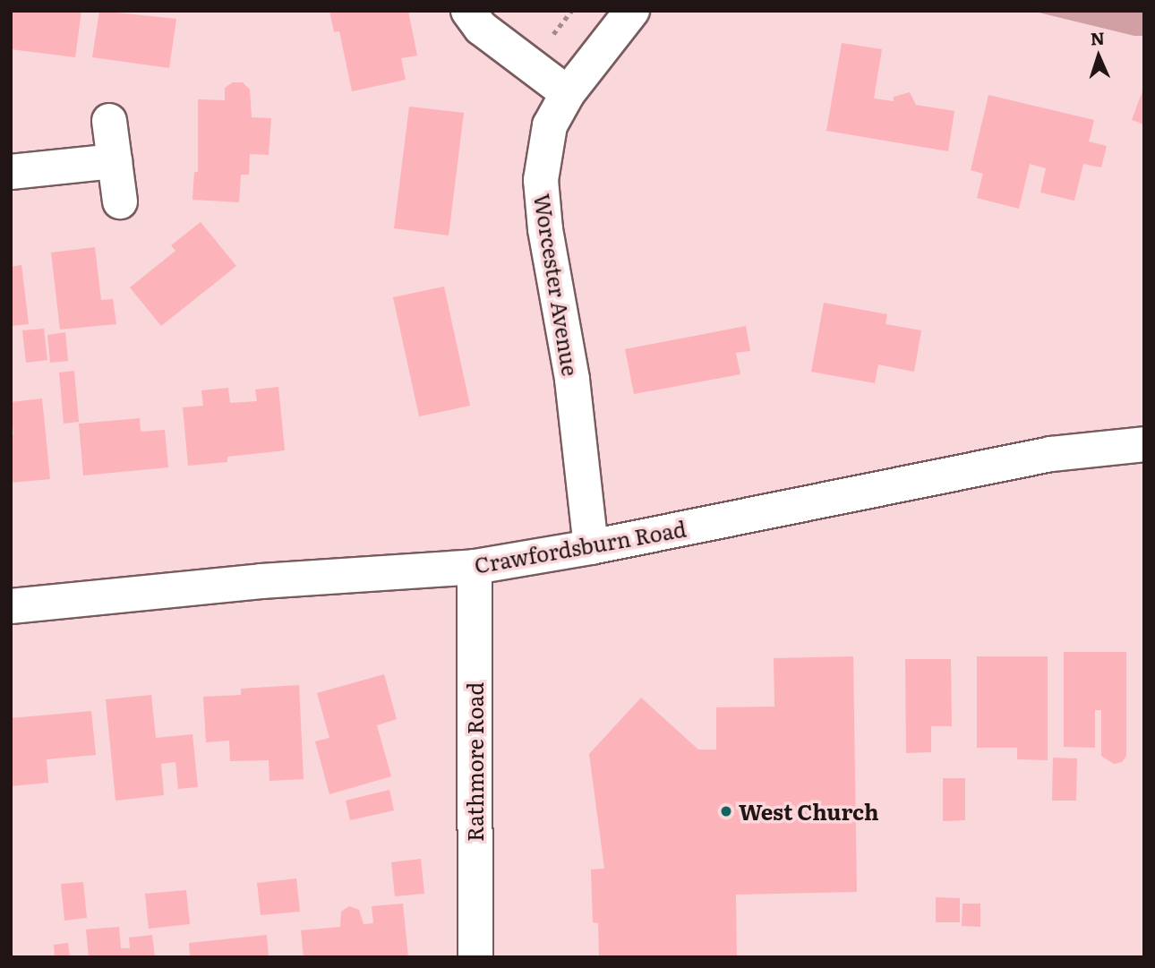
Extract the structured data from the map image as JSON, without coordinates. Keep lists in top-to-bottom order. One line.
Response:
{"streets":{"street":["Worcester Avenue","Crawfordsburn Road","Rathmore Road"]},"crossings":[["Worcester Avenue","Crawfordsburn Road"],["Crawfordsburn Road","Rathmore Road"]],"places":["West Church"],"north":"top"}
